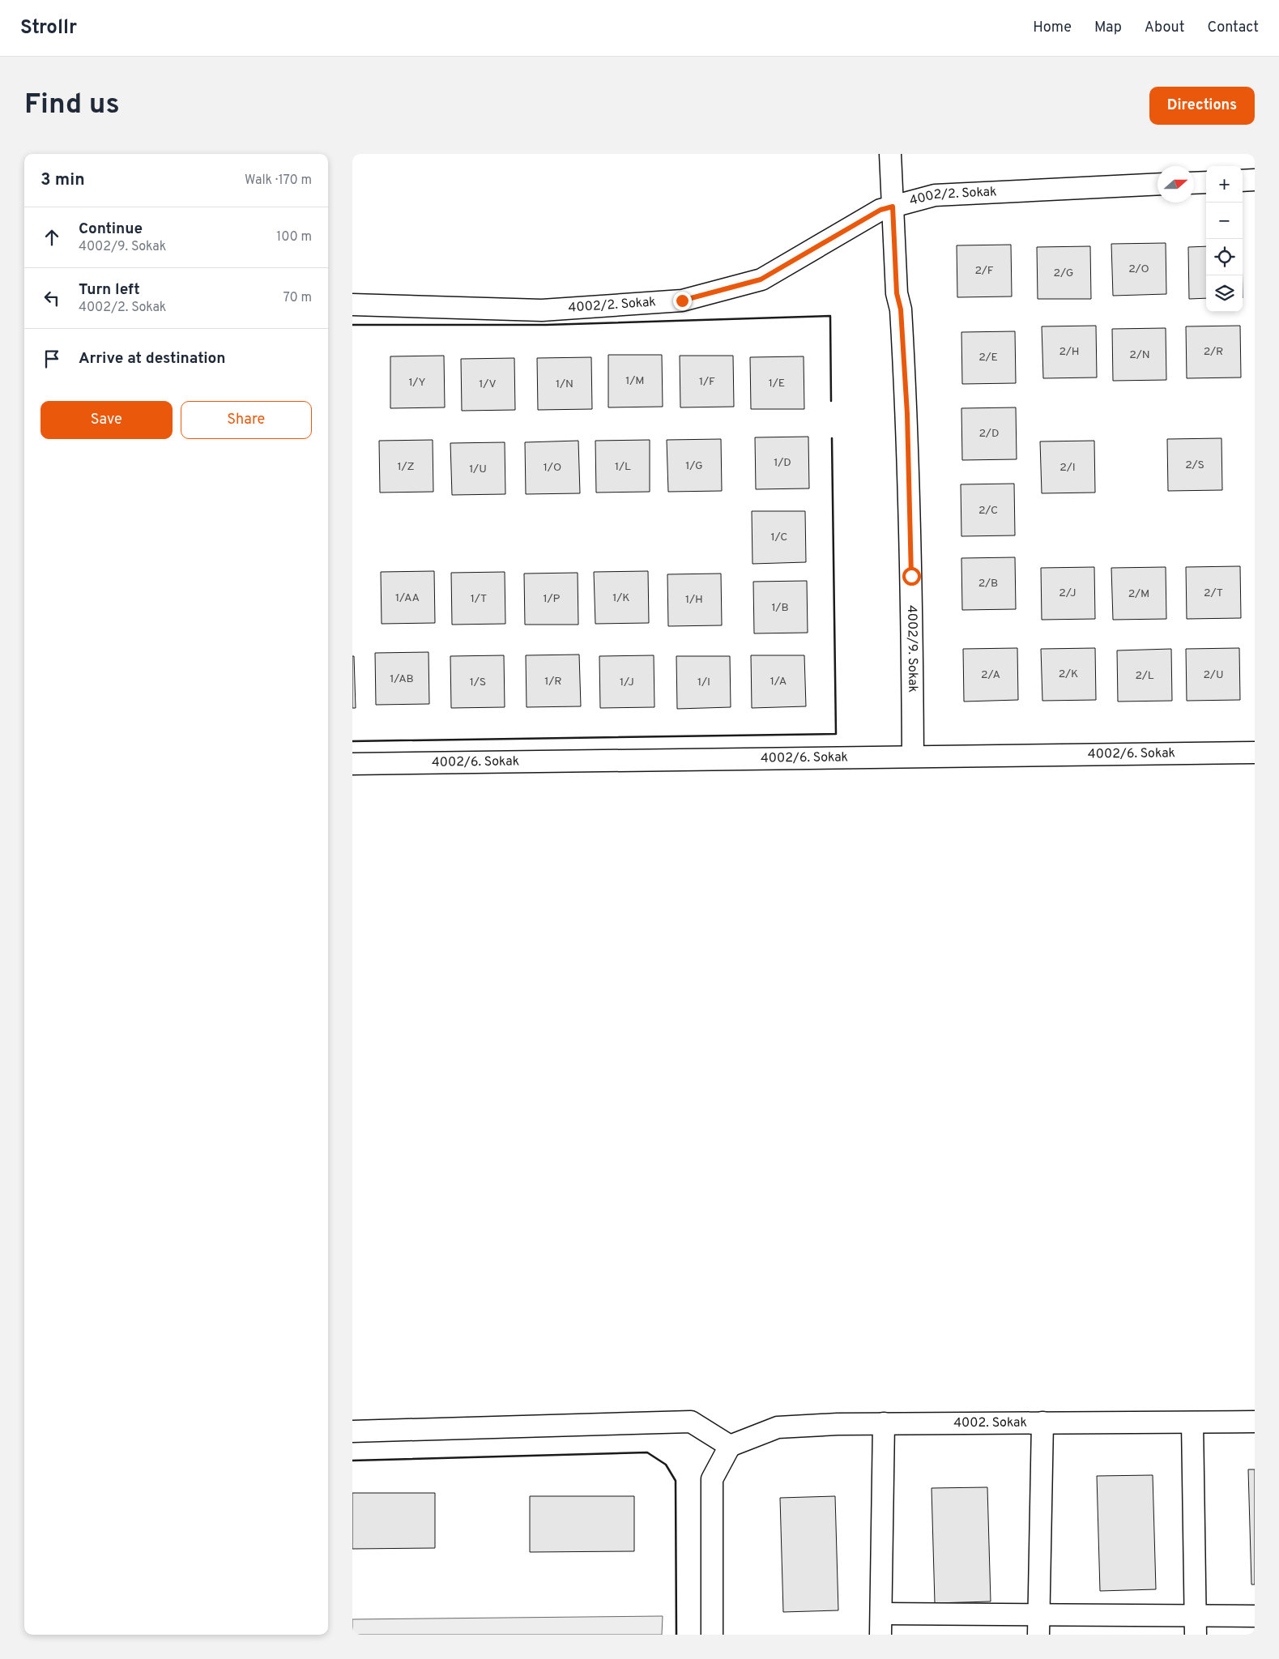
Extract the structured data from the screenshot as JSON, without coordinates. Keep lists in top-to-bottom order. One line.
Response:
{"streets":{"street":["4002/2. Sokak","4002/9. Sokak","4002/6. Sokak","4002. Sokak"]},"crossings":[["4002/2. Sokak","4002/9. Sokak"],["4002/9. Sokak","4002/6. Sokak"]],"house_numbers":["2/O","2/F","2/G","2/H","2/R","2/N","2/E","1/M","1/F","1/Y","1/E","1/V","1/N","2/D","1/D","2/S","1/G","1/Z","1/L","1/O","2/I","1/U","2/C","1/C","2/B","2/J","2/T","2/M","1/AA","1/K","1/T","1/P","1/H","1/B","2/K","2/A","2/U","2/L","1/AB","1/R","1/A","1/S","1/J","1/I"],"north":"right","page":{"header":"Strollr","nav":["Home","Map","About","Contact"],"buttons":["Directions",["Save","Share"]],"title":"Find us","heading":["3 min","Walk · 170 m"],"map_buttons":["+","−"],"list":[["Continue","4002/9. Sokak","100 m"],["Turn left","4002/2. Sokak","70 m"],"Arrive at destination"]}}
